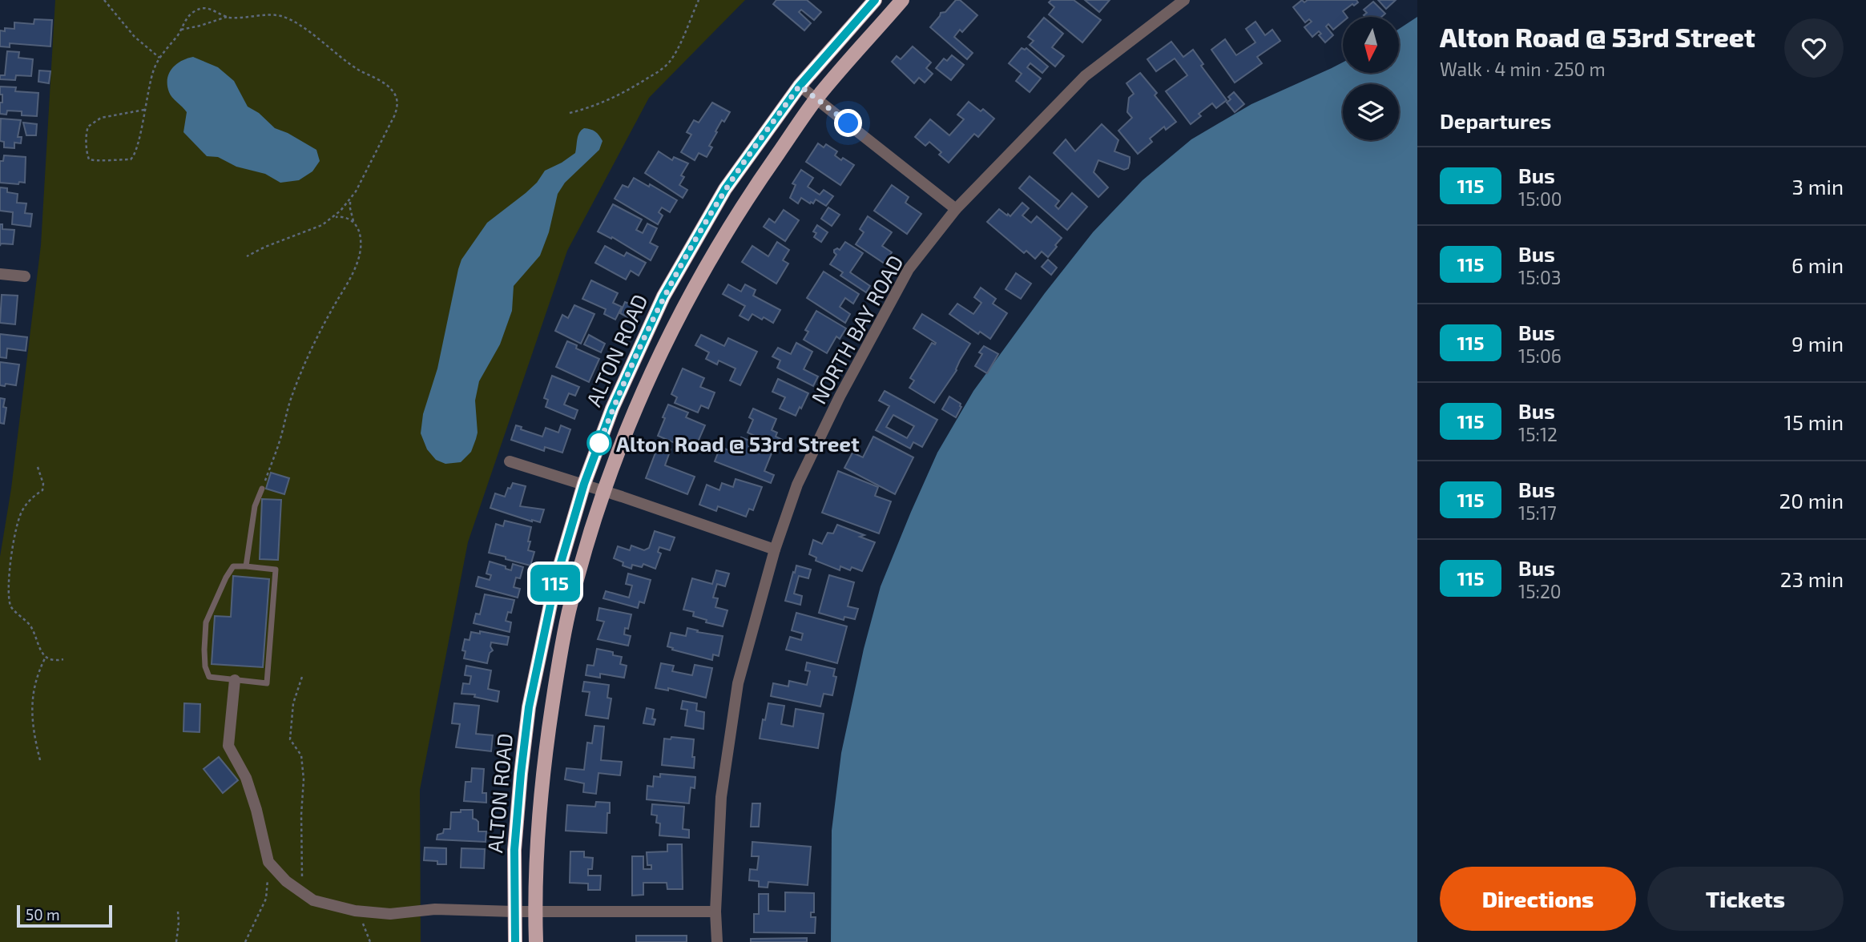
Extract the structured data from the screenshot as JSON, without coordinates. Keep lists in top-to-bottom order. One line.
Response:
{"streets":{"main road":["ALTON ROAD"],"street":["NORTH BAY ROAD"]},"places":["Alton Road @ 53rd Street"],"lines":["bus line 115"],"scale_bar":"50 m","north":"bottom","page":{"on_map":"115","heading":[["Alton Road @ 53rd Street","Walk · 4 min · 250 m"],"Departures"],"list":[{"mark":"115","name":"Bus","note":"15:00","value":"3 min"},{"mark":"115","name":"Bus","note":"15:03","value":"6 min"},{"mark":"115","name":"Bus","note":"15:06","value":"9 min"},{"mark":"115","name":"Bus","note":"15:12","value":"15 min"},{"mark":"115","name":"Bus","note":"15:17","value":"20 min"},{"mark":"115","name":"Bus","note":"15:20","value":"23 min"}],"buttons":["Directions","Tickets"],"scale":"50 m"}}
